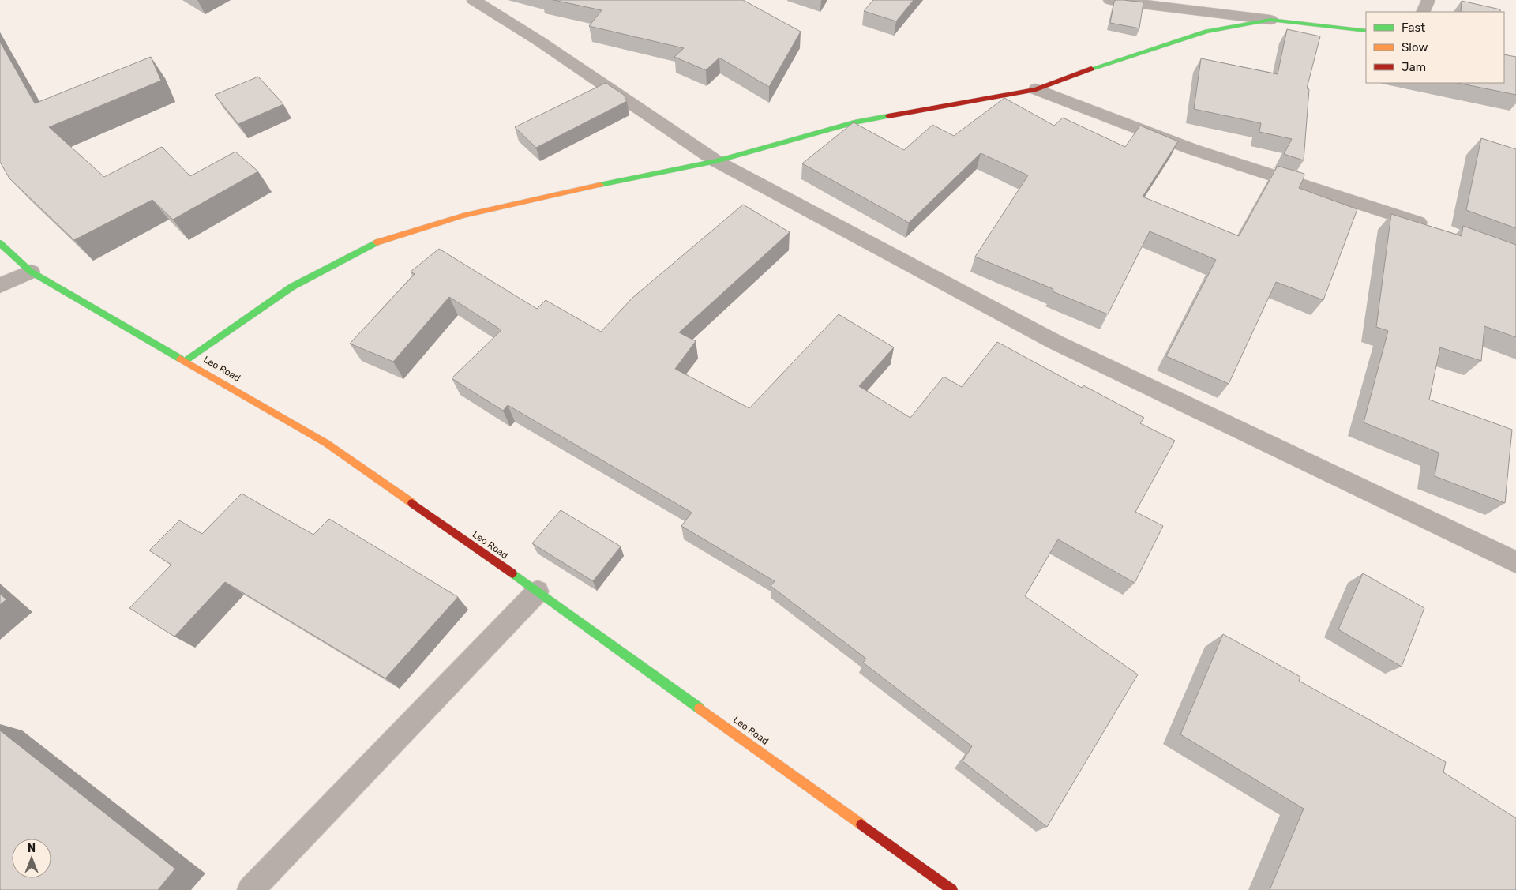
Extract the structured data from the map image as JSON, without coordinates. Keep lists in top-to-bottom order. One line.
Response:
{"streets":{"street":["Leo Road"]},"legend":["Fast","Slow","Jam"],"north":"top"}
